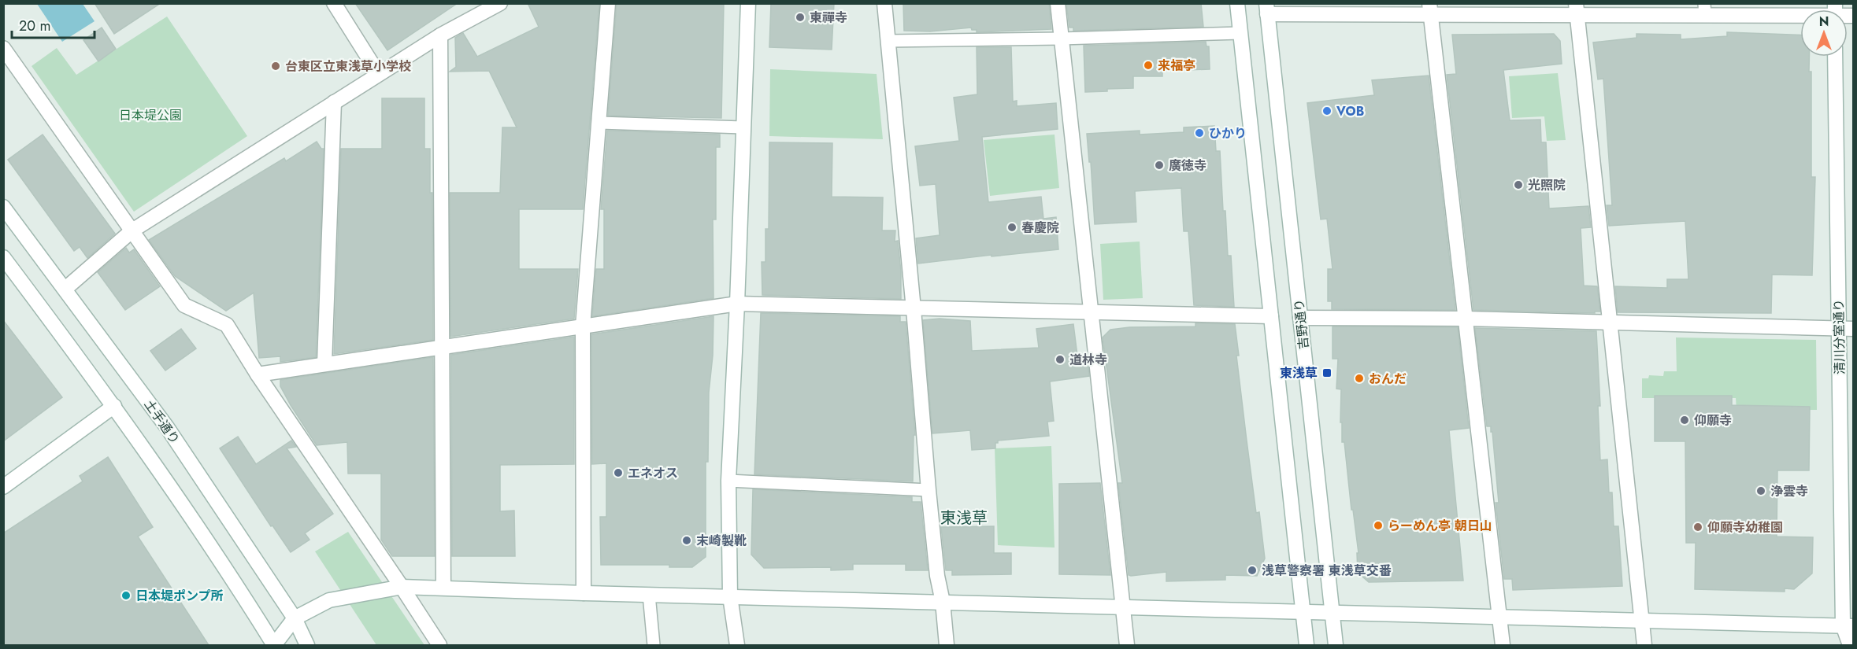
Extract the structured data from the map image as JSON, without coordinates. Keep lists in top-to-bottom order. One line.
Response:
{"streets":{"street":["吉野通り","清川分室通り","土手通り"]},"districts":["東浅草"],"parks":["日本堤公園"],"places":{"other":["東禪寺","来福亭","台東区立東浅草小学校","VOB","ひかり","廣徳寺","光照院","春慶院","道林寺","おんだ","仰願寺","エネオス","浄雲寺","らーめん亭 朝日山","仰願寺幼稚園","末崎製靴","浅草警察署 東浅草交番","日本堤ポンプ所"],"transit":["東浅草"]},"scale_bar":"20 m","north":"top"}
